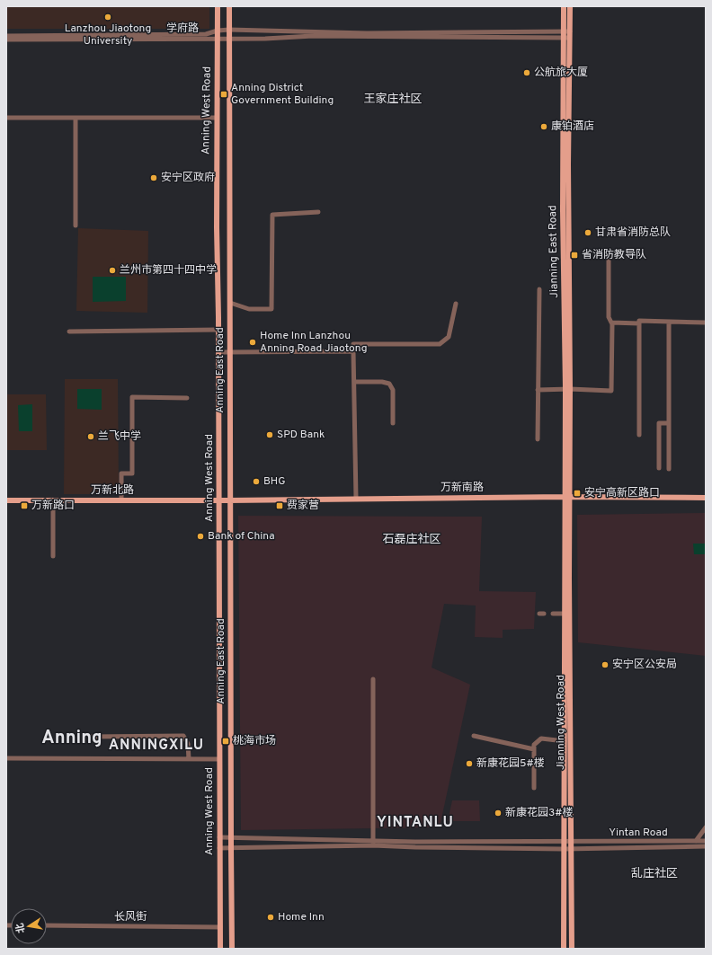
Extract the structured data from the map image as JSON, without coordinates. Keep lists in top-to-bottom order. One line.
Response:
{"streets":{"main road":["Anning West Road","Jianning East Road","Anning East Road","万新南路","万新北路","Jianning West Road"],"street":["学府路","Yintan Road","长风街"]},"crossings":[["学府路","Anning West Road"],["学府路","Jianning East Road"],["学府路","Anning East Road"],["Anning West Road","万新南路"],["Anning West Road","万新北路"],["Anning West Road","长风街"],["Jianning East Road","万新南路"],["Jianning East Road","Jianning West Road"],["Anning East Road","万新南路"],["万新南路","万新北路"],["万新南路","Jianning West Road"],["Jianning West Road","Yintan Road"]],"districts":["王家庄社区","石磊庄社区","Anning","ANNINGXILU","YINTANLU","乱庄社区"],"places":{"other":["Lanzhou Jiaotong University","公航旅大厦","康铂酒店","安宁区政府","甘肃省消防总队","兰州市第四十四中学","Home Inn Lanzhou Anning Road Jiaotong","SPD Bank","兰飞中学","BHG","Bank of China","安宁区公安局","新康花园5#楼","新康花园3#楼","Home Inn"],"transit":["Anning District Government Building","省消防教导队","安宁高新区路口","万新路口","费家营","桃海市场"]},"north":"left"}
